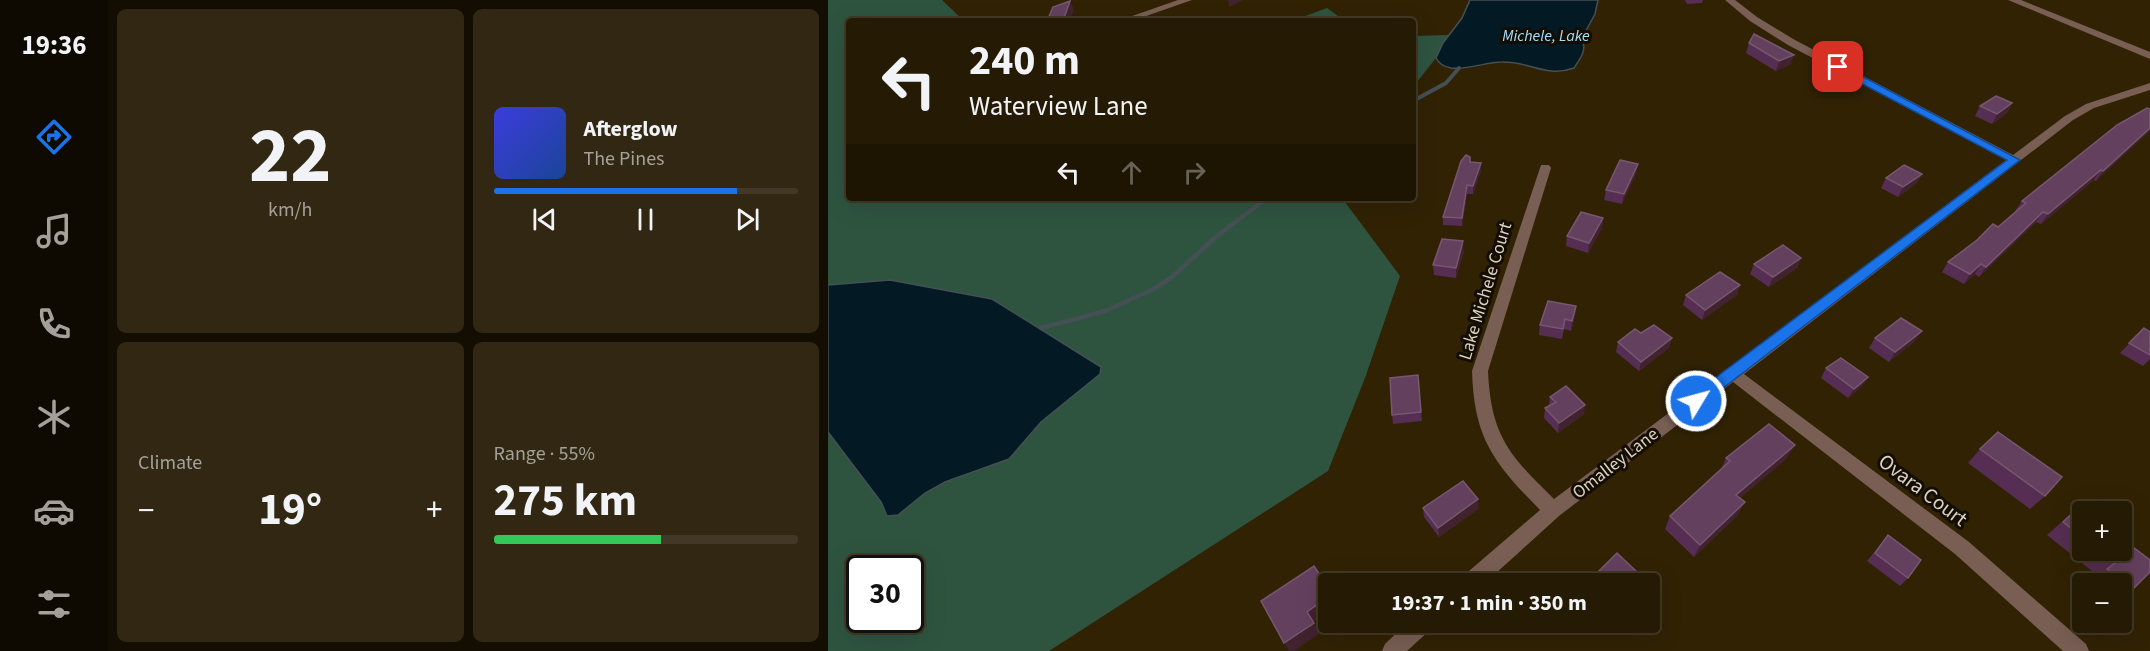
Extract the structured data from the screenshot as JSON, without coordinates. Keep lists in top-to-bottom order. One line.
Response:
{"streets":{"street":["Lake Michele Court","Omalley Lane","Ovara Court"]},"crossings":[["Lake Michele Court","Omalley Lane"],["Omalley Lane","Ovara Court"]],"water":["Michele, Lake"],"page":{"tabs":"19:36","tile":[["22","km/h"],"Climate",["Range · 55%","275 km"]],"turn":["240 m","Waterview Lane"],"song":["Afterglow","The Pines"],"heat":["−","19°","+"],"map_buttons":["+","−"],"limit":"30","trip":"19:37 · 1 min · 350 m"}}
